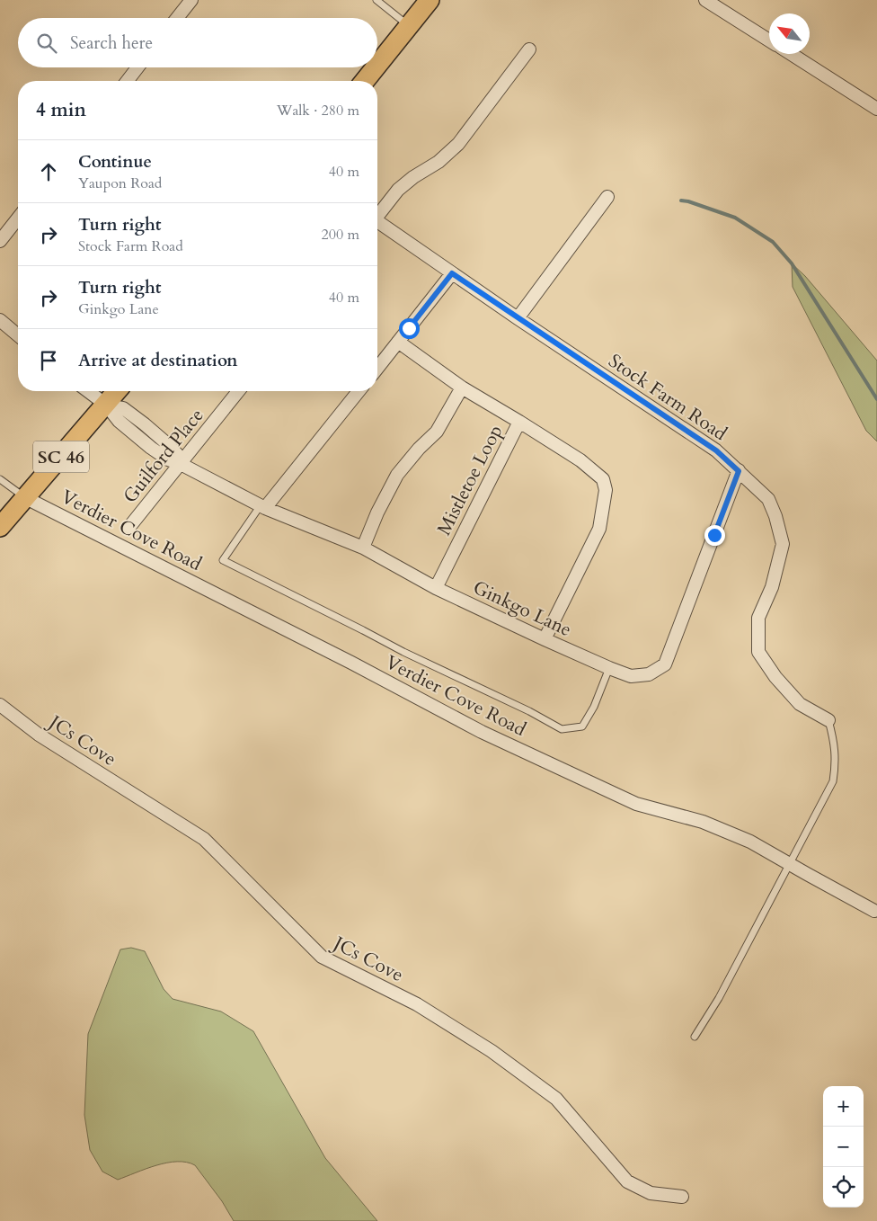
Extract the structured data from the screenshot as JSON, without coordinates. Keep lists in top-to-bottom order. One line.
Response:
{"streets":{"main road":["SC 46"],"street":["Stock Farm Road","Guilford Place","Mistletoe Loop","Verdier Cove Road","Ginkgo Lane","JCs Cove"]},"crossings":[["Stock Farm Road","Ginkgo Lane"],["Guilford Place","Ginkgo Lane"],["SC 46","Verdier Cove Road"],["SC 46","Ginkgo Lane"],["Mistletoe Loop","Ginkgo Lane"]],"north":"top left","page":{"search":"Search here","heading":["4 min","Walk · 280 m"],"list":[["Continue","Yaupon Road","40 m"],["Turn right","Stock Farm Road","200 m"],["Turn right","Ginkgo Lane","40 m"],"Arrive at destination"],"map_buttons":["+","−"]}}
